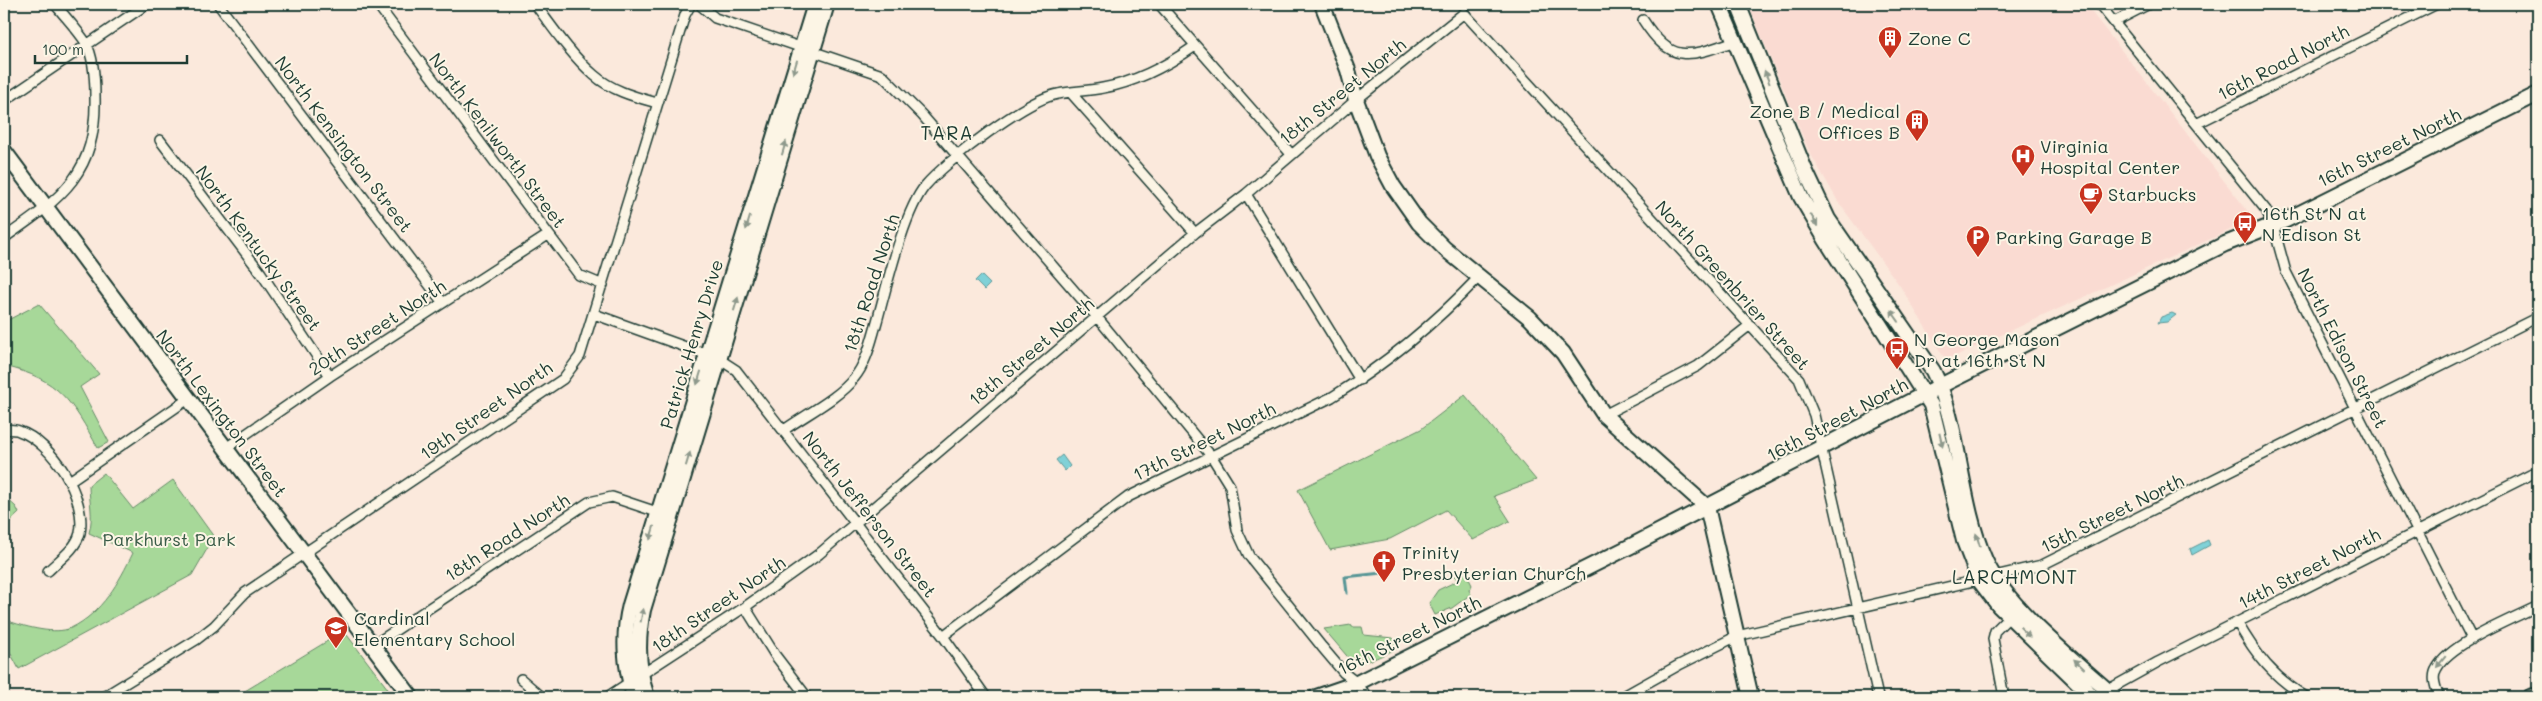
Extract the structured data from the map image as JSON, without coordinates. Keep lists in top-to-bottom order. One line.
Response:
{"streets":{"street":["16th Road North","18th Street North","North Kenilworth Street","North Kensington Street","16th Street North","North Kentucky Street","18th Road North","North Greenbrier Street","20th Street North","Patrick Henry Drive","North Edison Street","19th Street North","North Lexington Street","17th Street North","15th Street North","North Jefferson Street","14th Street North"]},"crossings":[["16th Road North","North Edison Street"],["18th Street North","North Greenbrier Street"],["18th Street North","Patrick Henry Drive"],["18th Street North","North Jefferson Street"],["North Kenilworth Street","20th Street North"],["North Kenilworth Street","19th Street North"],["North Kensington Street","20th Street North"],["16th Street North","North Greenbrier Street"],["16th Street North","North Edison Street"],["North Kentucky Street","20th Street North"],["18th Road North","Patrick Henry Drive"],["18th Road North","North Lexington Street"],["18th Road North","North Jefferson Street"],["North Greenbrier Street","15th Street North"],["20th Street North","North Lexington Street"],["Patrick Henry Drive","North Jefferson Street"],["North Edison Street","15th Street North"],["North Edison Street","14th Street North"],["19th Street North","North Lexington Street"],["17th Street North","North Jefferson Street"]],"districts":["TARA","LARCHMONT"],"parks":["Parkhurst Park"],"places":{"building":["Zone C","Zone B / Medical Offices B"],"hospital":["Virginia Hospital Center"],"cafe":["Starbucks"],"bus stop":["16th St N at N Edison St","N George Mason Dr at 16th St N"],"parking":["Parking Garage B"],"church":["Trinity Presbyterian Church"],"school or university":["Cardinal Elementary School"]},"scale_bar":"100 m"}
